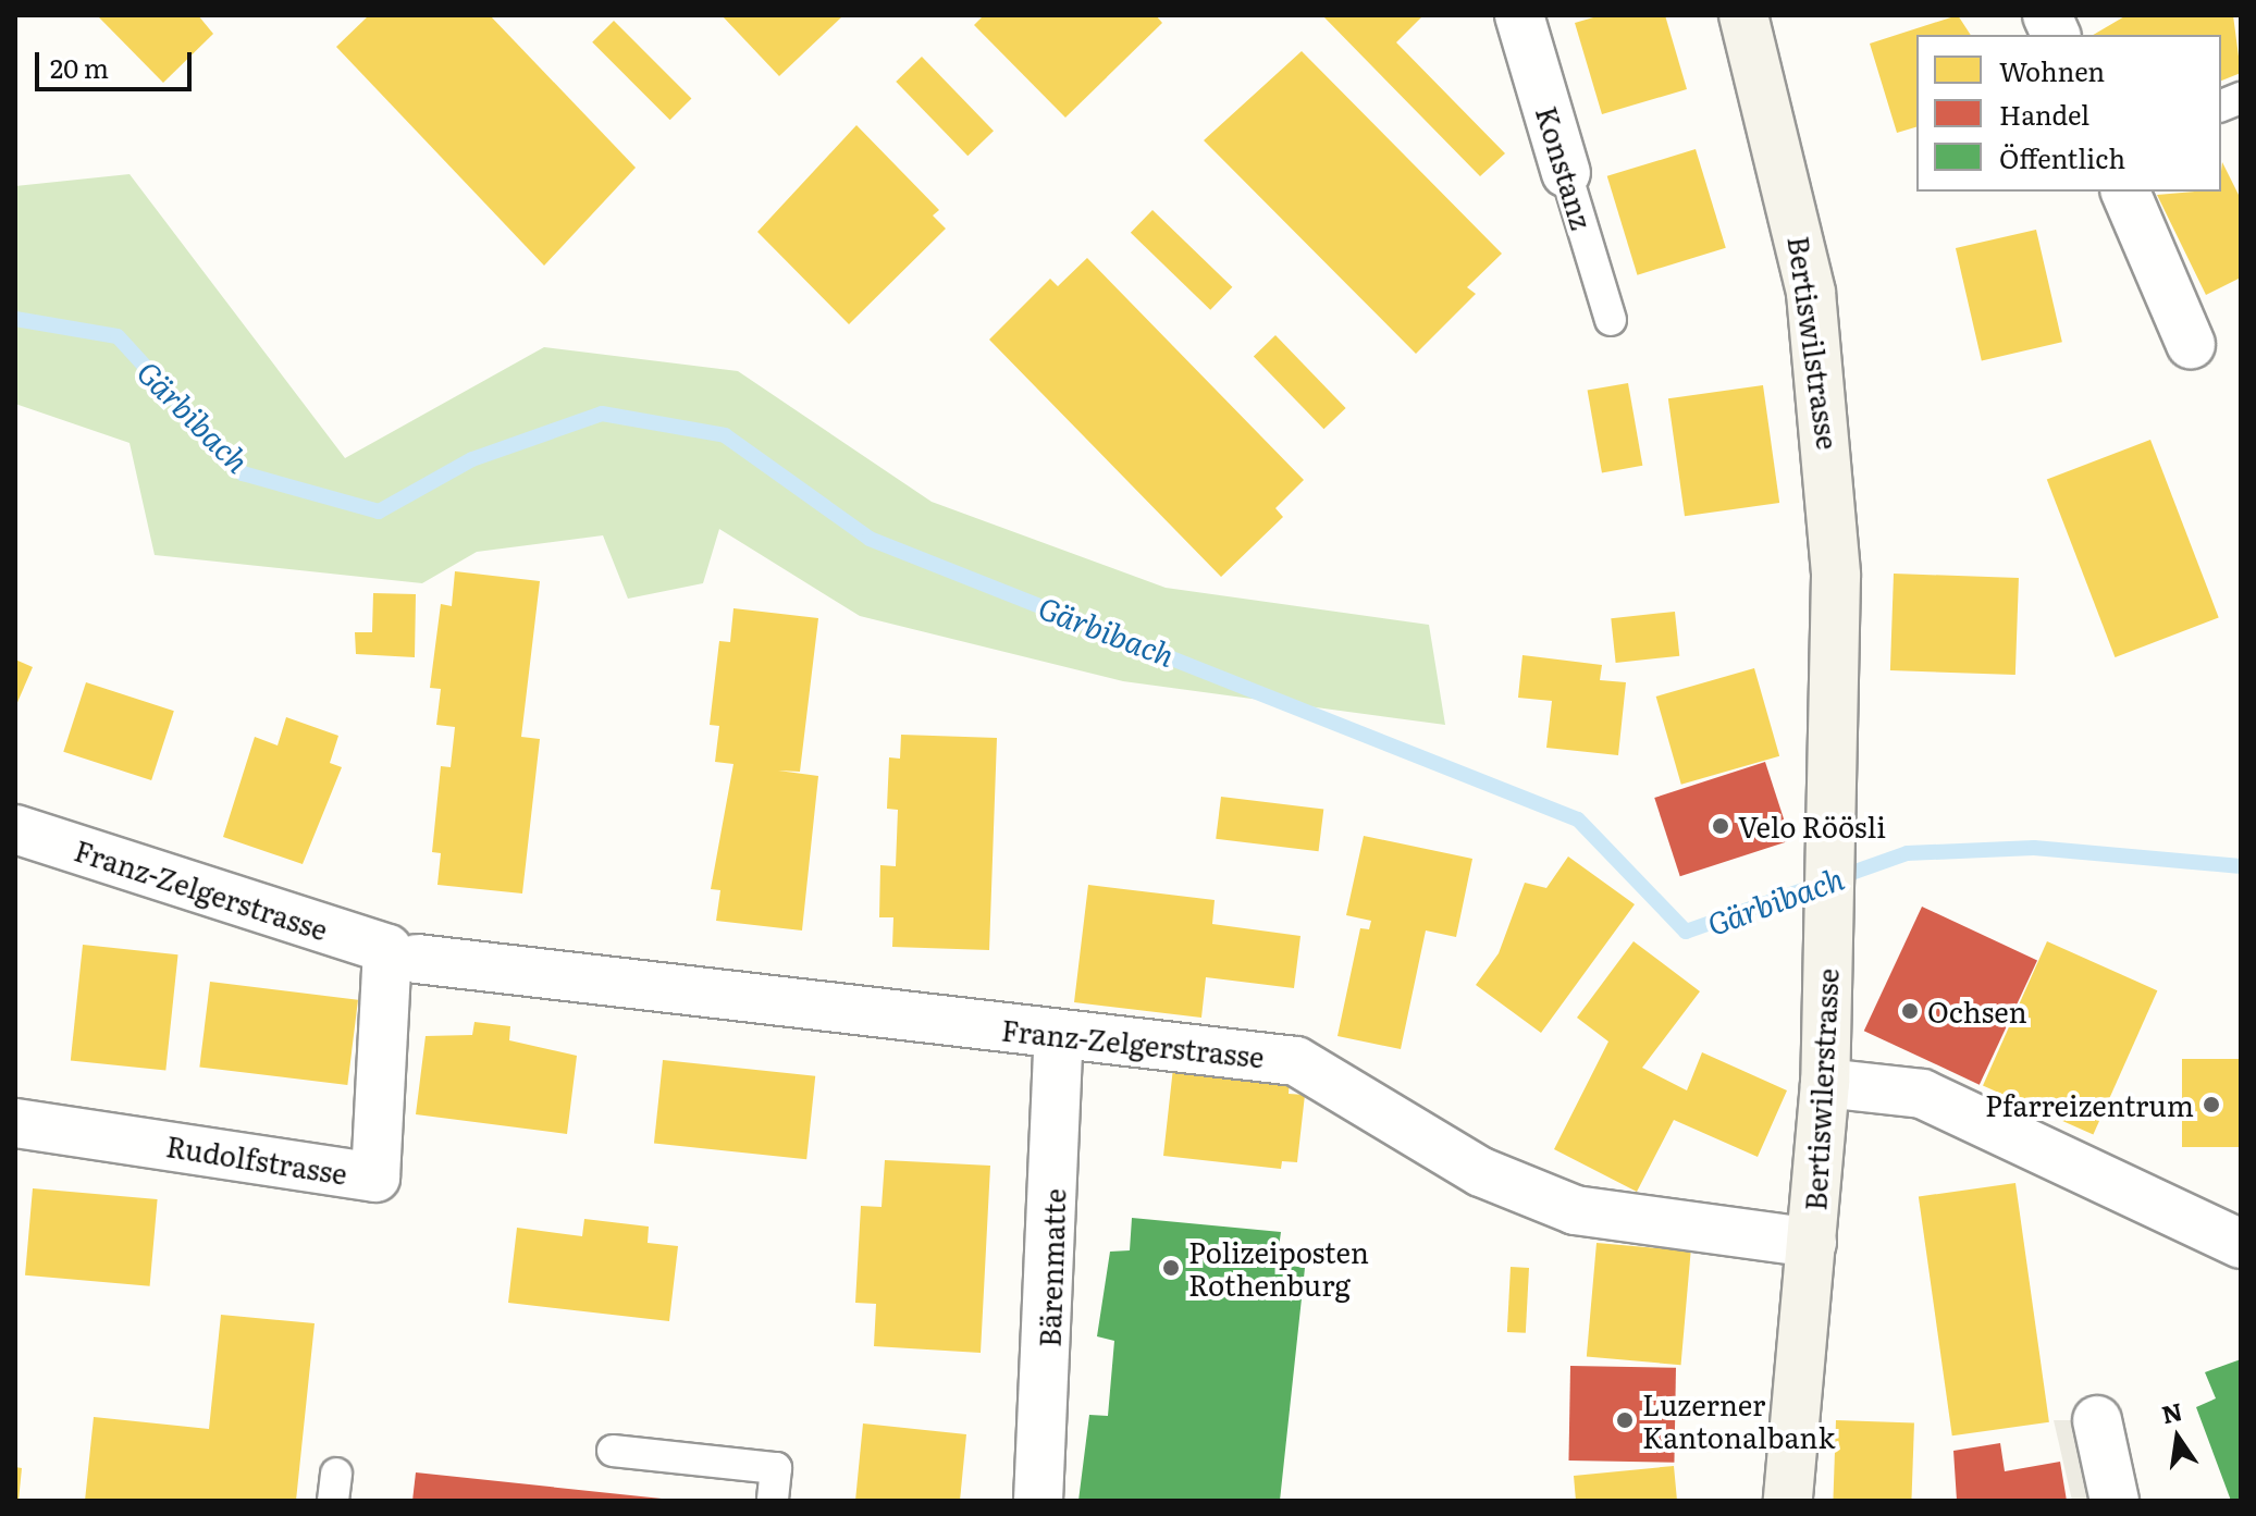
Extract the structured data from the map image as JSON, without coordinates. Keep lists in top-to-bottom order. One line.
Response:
{"streets":{"main road":["Bertiswilstrasse","Bertiswilerstrasse"],"street":["Konstanz","Franz-Zelgerstrasse","Rudolfstrasse","Bärenmatte"]},"crossings":[["Bertiswilstrasse","Bertiswilerstrasse"],["Franz-Zelgerstrasse","Bertiswilerstrasse"],["Franz-Zelgerstrasse","Rudolfstrasse"],["Franz-Zelgerstrasse","Bärenmatte"]],"water":["Gärbibach"],"places":["Velo Röösli","Ochsen","Pfarreizentrum","Polizeiposten Rothenburg","Luzerner Kantonalbank"],"legend":["Wohnen","Handel","Öffentlich"],"scale_bar":"20 m","north":"top"}
